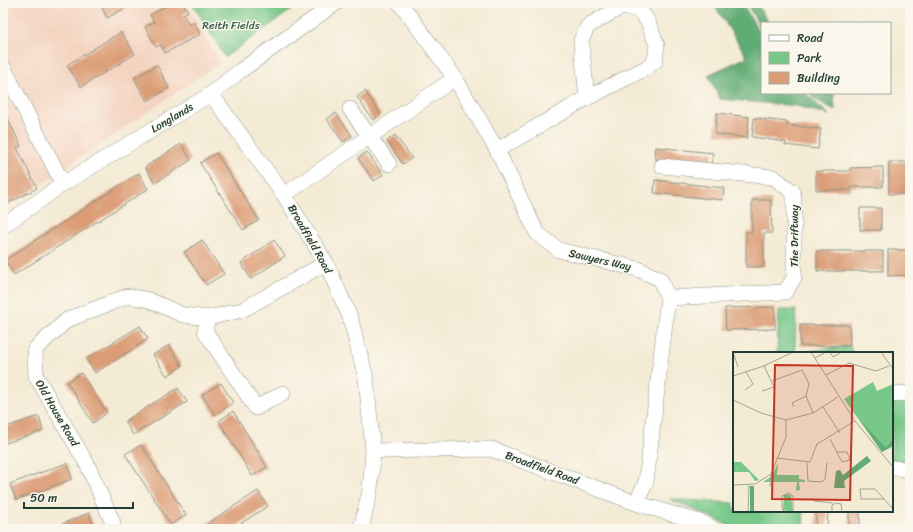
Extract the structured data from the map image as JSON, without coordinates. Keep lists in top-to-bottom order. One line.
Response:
{"streets":{"street":["Longlands","The Driftway","Broadfield Road","Sawyers Way","Old House Road"]},"crossings":[["Longlands","Broadfield Road"],["The Driftway","Sawyers Way"],["Broadfield Road","Sawyers Way"],["Broadfield Road","Old House Road"]],"parks":["Reith Fields"],"legend":["Road","Park","Building"],"scale_bar":"50 m"}
